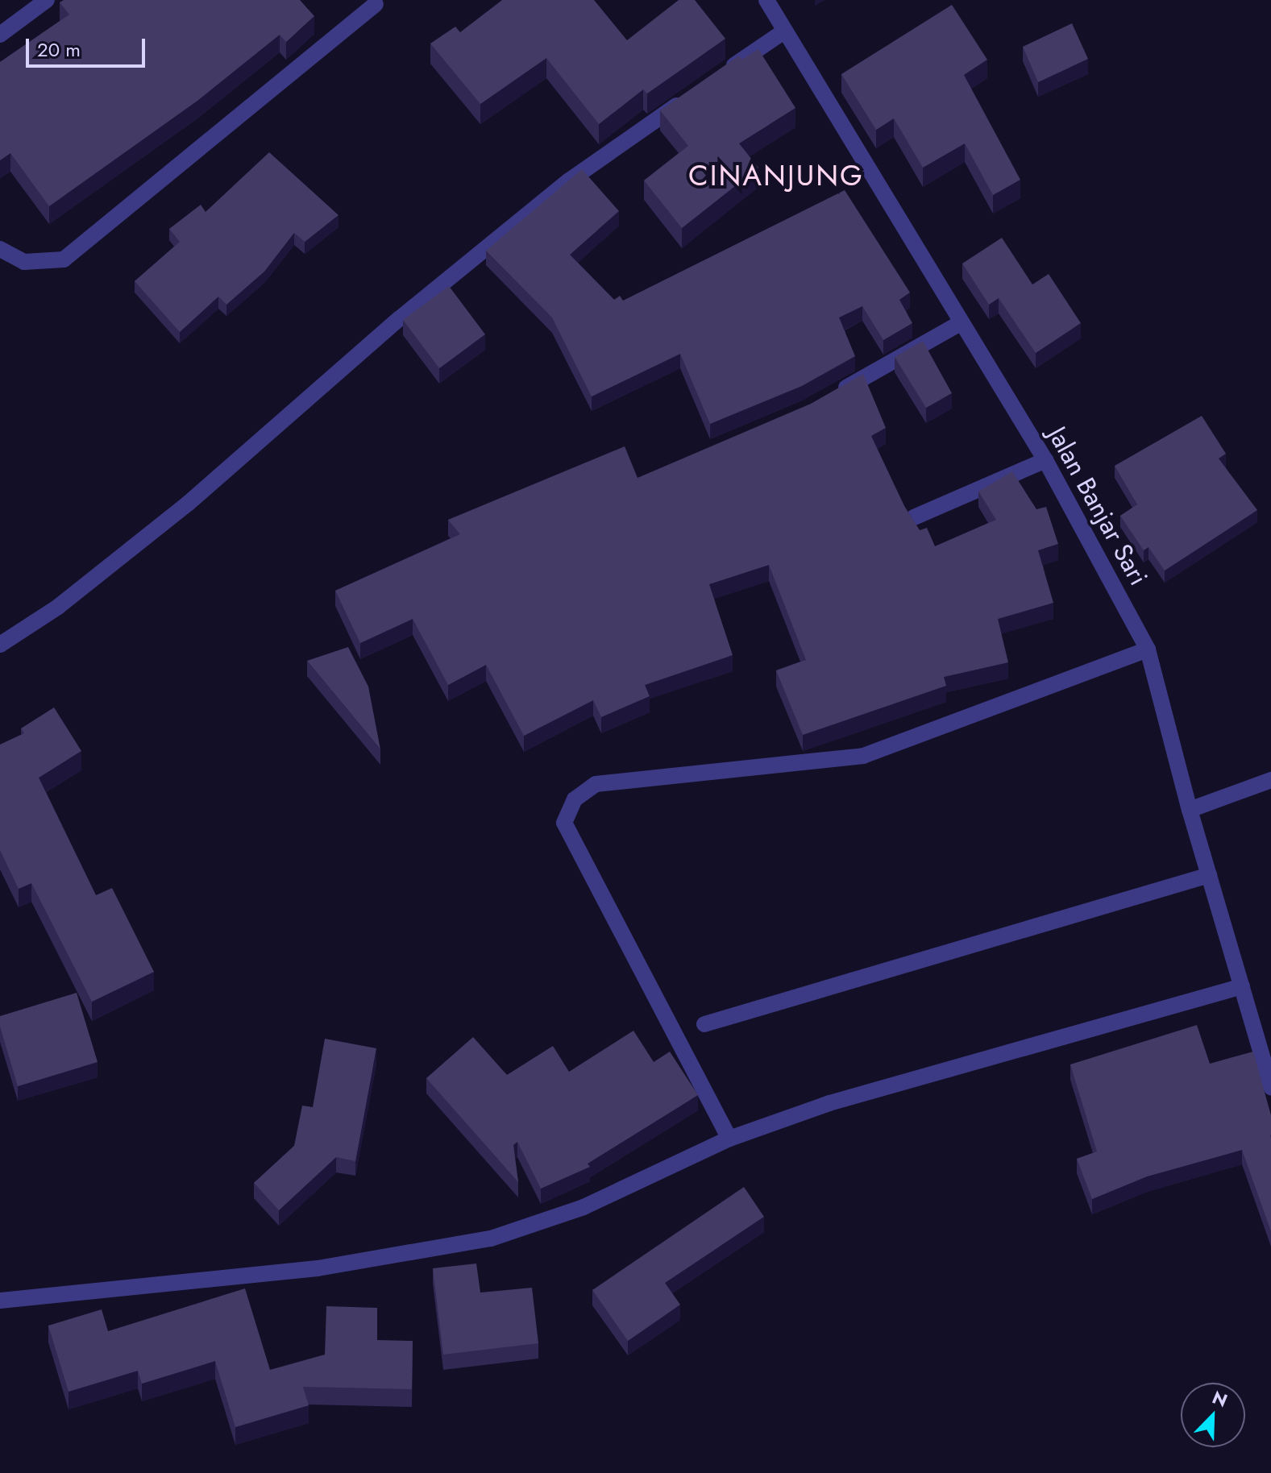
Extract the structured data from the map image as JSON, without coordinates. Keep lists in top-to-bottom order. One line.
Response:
{"streets":{"street":["Jalan Banjar Sari"]},"districts":["CINANJUNG"],"scale_bar":"20 m","north":"top right"}
